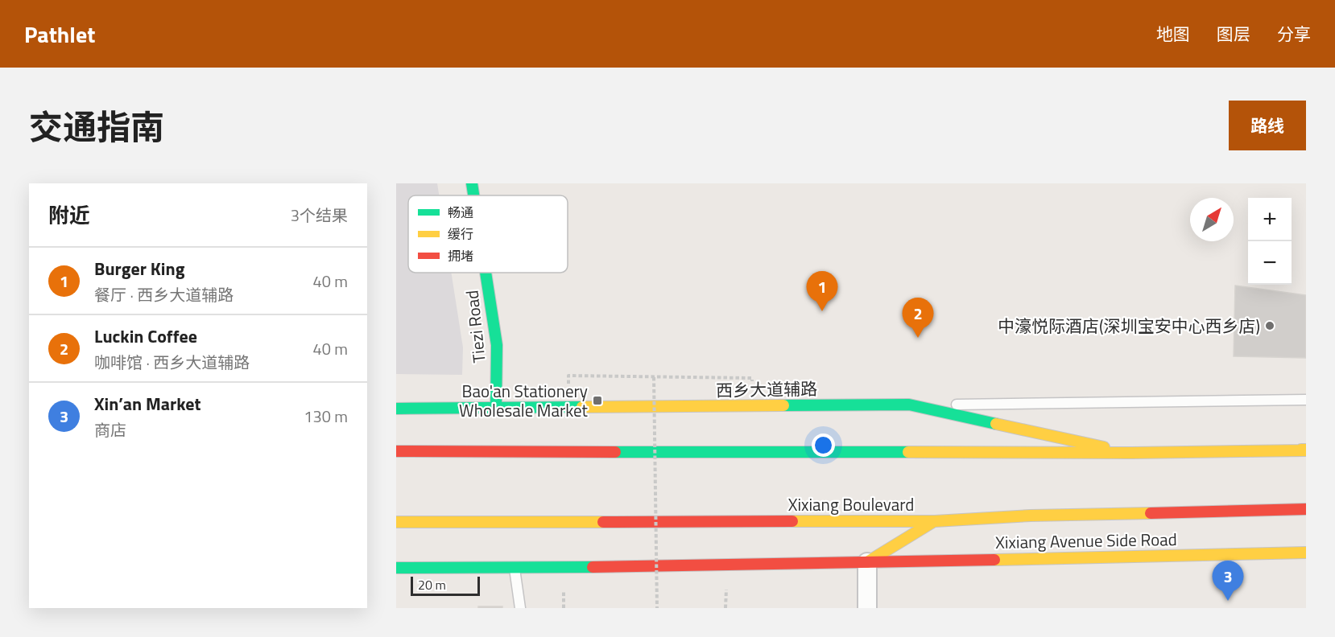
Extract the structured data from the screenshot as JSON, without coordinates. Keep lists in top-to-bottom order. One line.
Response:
{"streets":{"main road":["Tiezi Road","西乡大道辅路","Xixiang Boulevard","Xixiang Avenue Side Road"]},"crossings":[["Tiezi Road","西乡大道辅路"]],"places":{"other":["中濠悦际酒店(深圳宝安中心西乡店)"],"transit":["Bao'an Stationery Wholesale Market"]},"legend":["畅通","缓行","拥堵"],"scale_bar":"20 m","north":"top right","page":{"header":"Pathlet","nav":["地图","图层","分享"],"title":"交通指南","buttons":"路线","heading":["附近","3个结果"],"map_buttons":["+","−"],"list":[{"mark":"1","name":"Burger King","note":"餐厅 · 西乡大道辅路","value":"40 m"},{"mark":"2","name":"Luckin Coffee","note":"咖啡馆 · 西乡大道辅路","value":"40 m"},{"mark":"3","name":"Xin’an Market","note":"商店","value":"130 m"}],"pins":["1","2","3"],"scale":"20 m"}}
